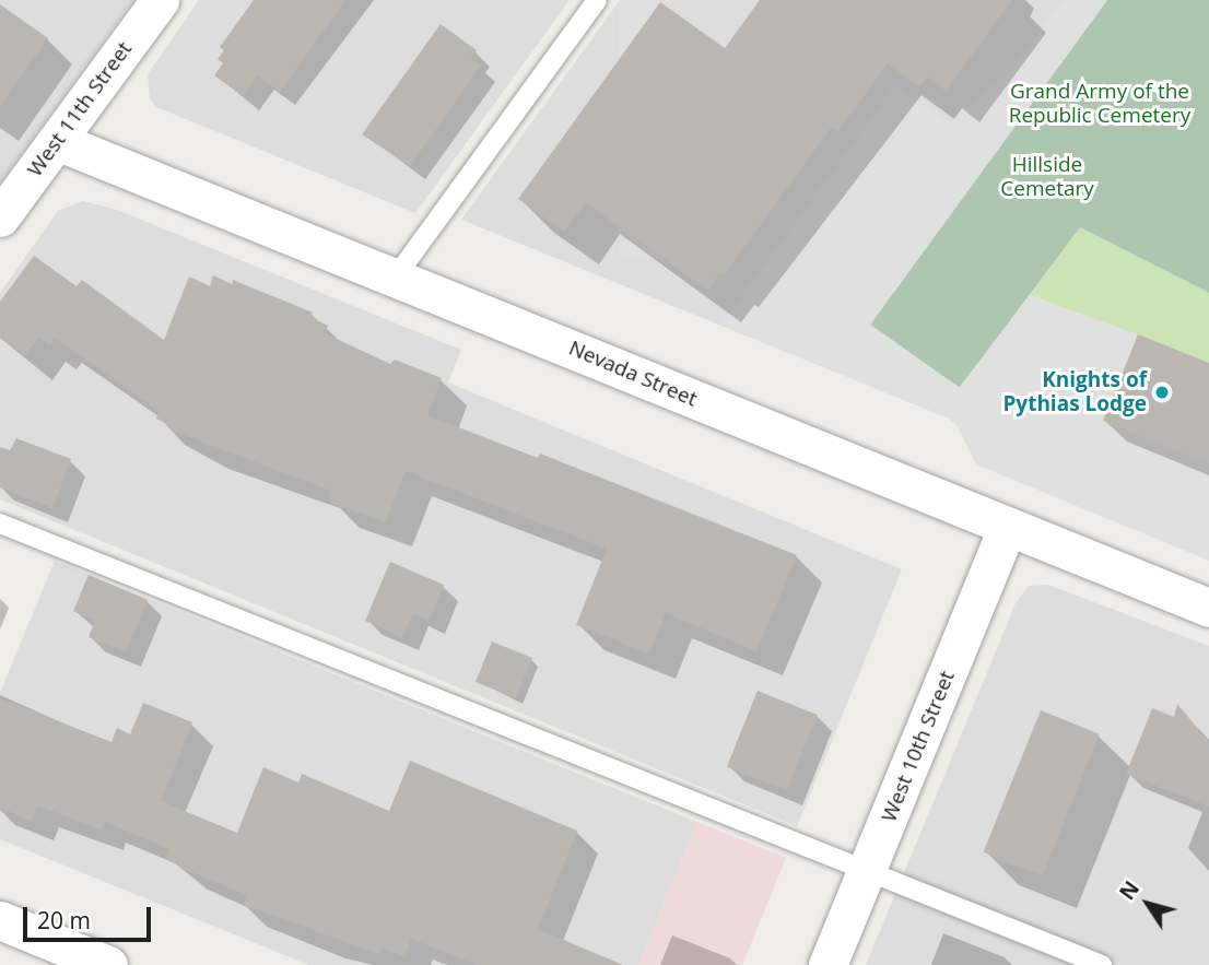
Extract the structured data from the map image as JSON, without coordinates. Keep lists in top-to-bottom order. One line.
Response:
{"streets":{"street":["West 11th Street","Nevada Street","West 10th Street"]},"crossings":[["West 11th Street","Nevada Street"],["Nevada Street","West 10th Street"]],"parks":["Grand Army of the Republic Cemetery","Hillside Cemetary"],"places":["Knights of Pythias Lodge"],"scale_bar":"20 m","north":"top left"}
